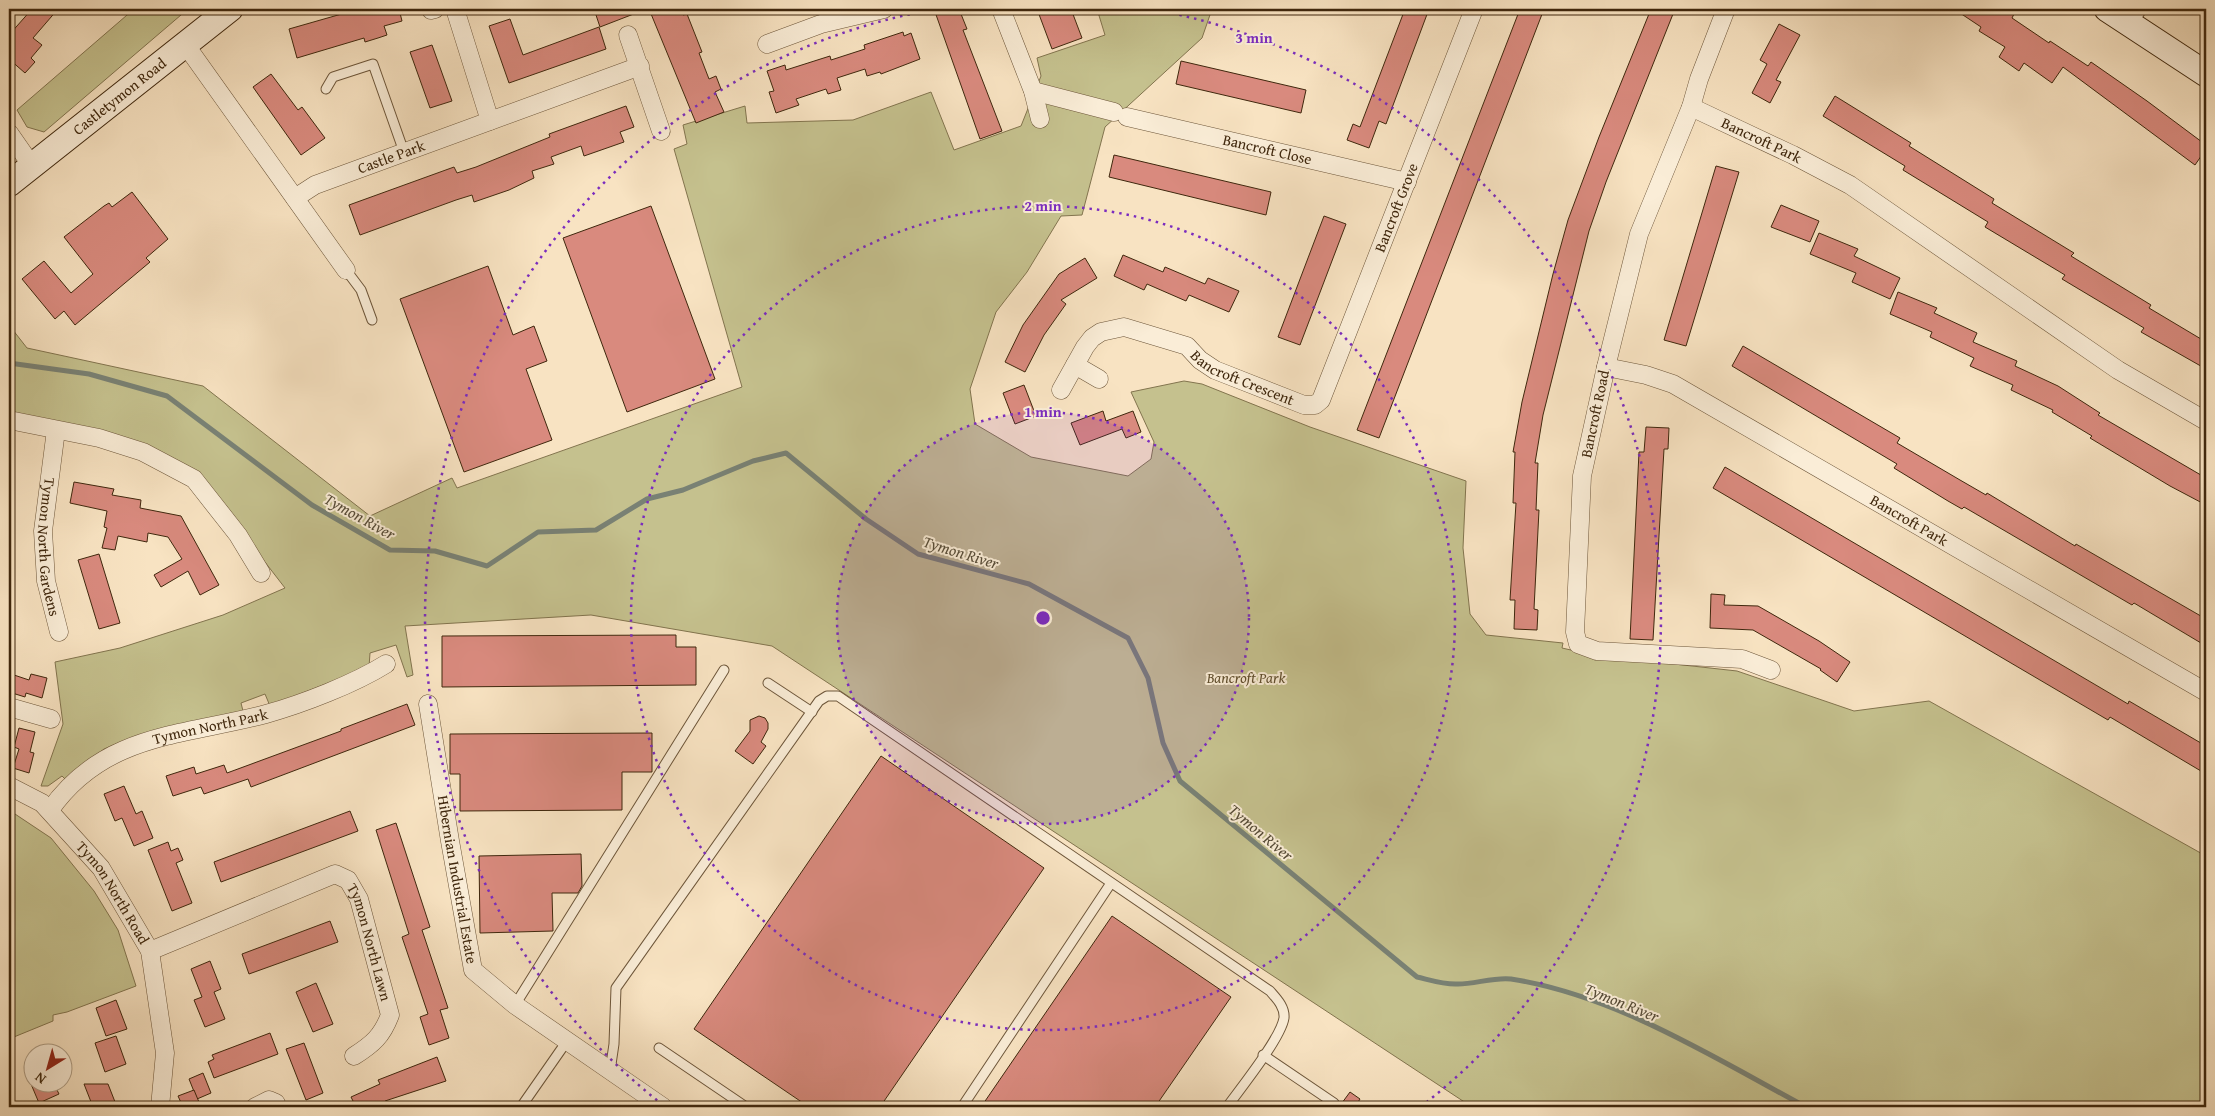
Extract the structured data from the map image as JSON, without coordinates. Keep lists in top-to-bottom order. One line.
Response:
{"streets":{"street":["Castletymon Road","Bancroft Park","Bancroft Close","Castle Park","Bancroft Grove","Bancroft Crescent","Bancroft Road","Tymon North Gardens","Tymon North Park","Hibernian Industrial Estate","Tymon North Road","Tymon North Lawn"]},"crossings":[["Bancroft Park","Bancroft Road"],["Bancroft Close","Bancroft Grove"],["Bancroft Grove","Bancroft Crescent"],["Tymon North Park","Tymon North Road"],["Tymon North Road","Tymon North Lawn"]],"water":["Tymon River"],"parks":["Bancroft Park"],"north":"bottom left","rings":["3 min","2 min","1 min"]}
